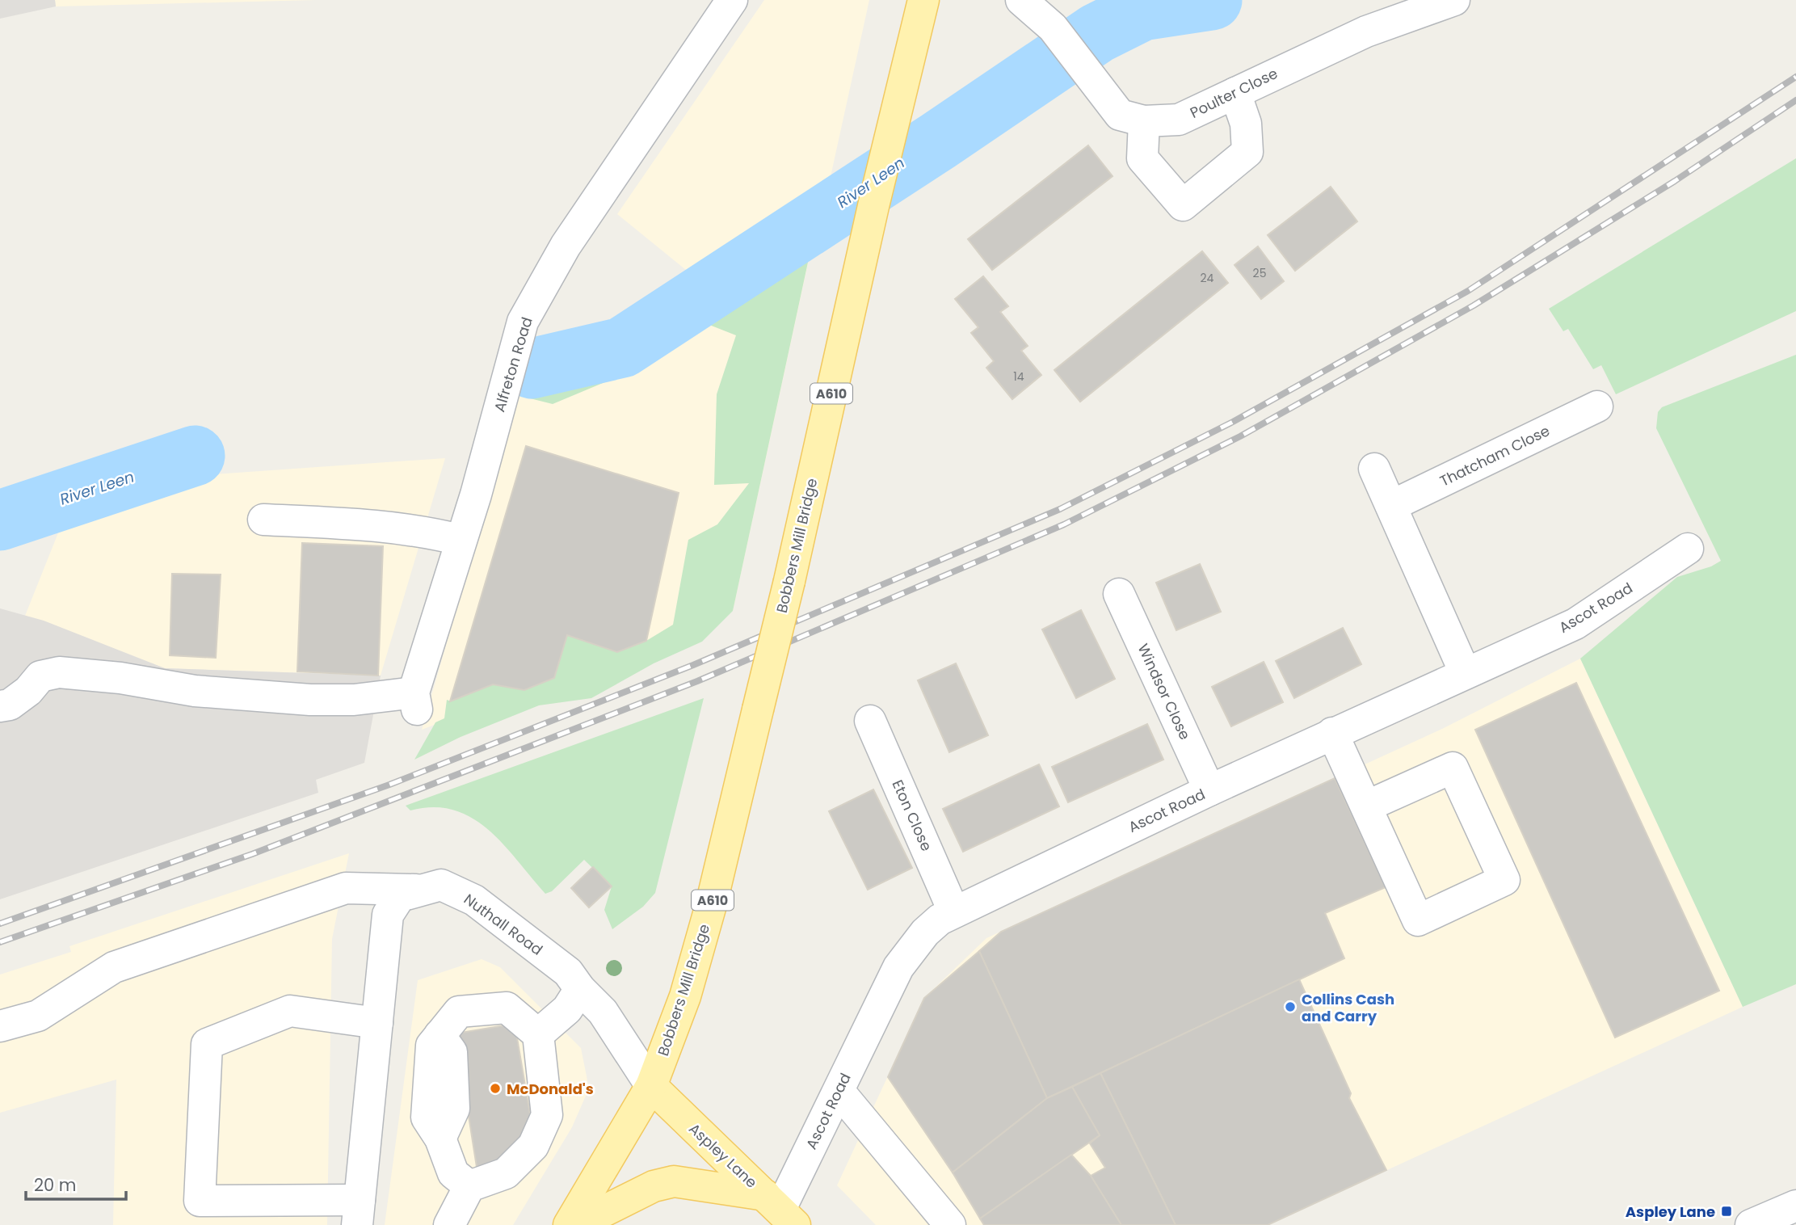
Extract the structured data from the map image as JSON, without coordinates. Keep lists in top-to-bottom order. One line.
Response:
{"streets":{"main road":["A610","Bobbers Mill Bridge","Aspley Lane"],"street":["Poulter Close","Alfreton Road","Thatcham Close","Ascot Road","Windsor Close","Eton Close","Nuthall Road"]},"crossings":[["A610","Bobbers Mill Bridge"],["A610","Nuthall Road"],["A610","Aspley Lane"],["Bobbers Mill Bridge","Nuthall Road"],["Bobbers Mill Bridge","Aspley Lane"],["Ascot Road","Windsor Close"],["Ascot Road","Eton Close"],["Ascot Road","Aspley Lane"],["Nuthall Road","Aspley Lane"]],"water":["River Leen"],"places":{"other":["Collins Cash and Carry","McDonald's"],"transit":["Aspley Lane"]},"house_numbers":["25","24","14"],"scale_bar":"20 m"}
